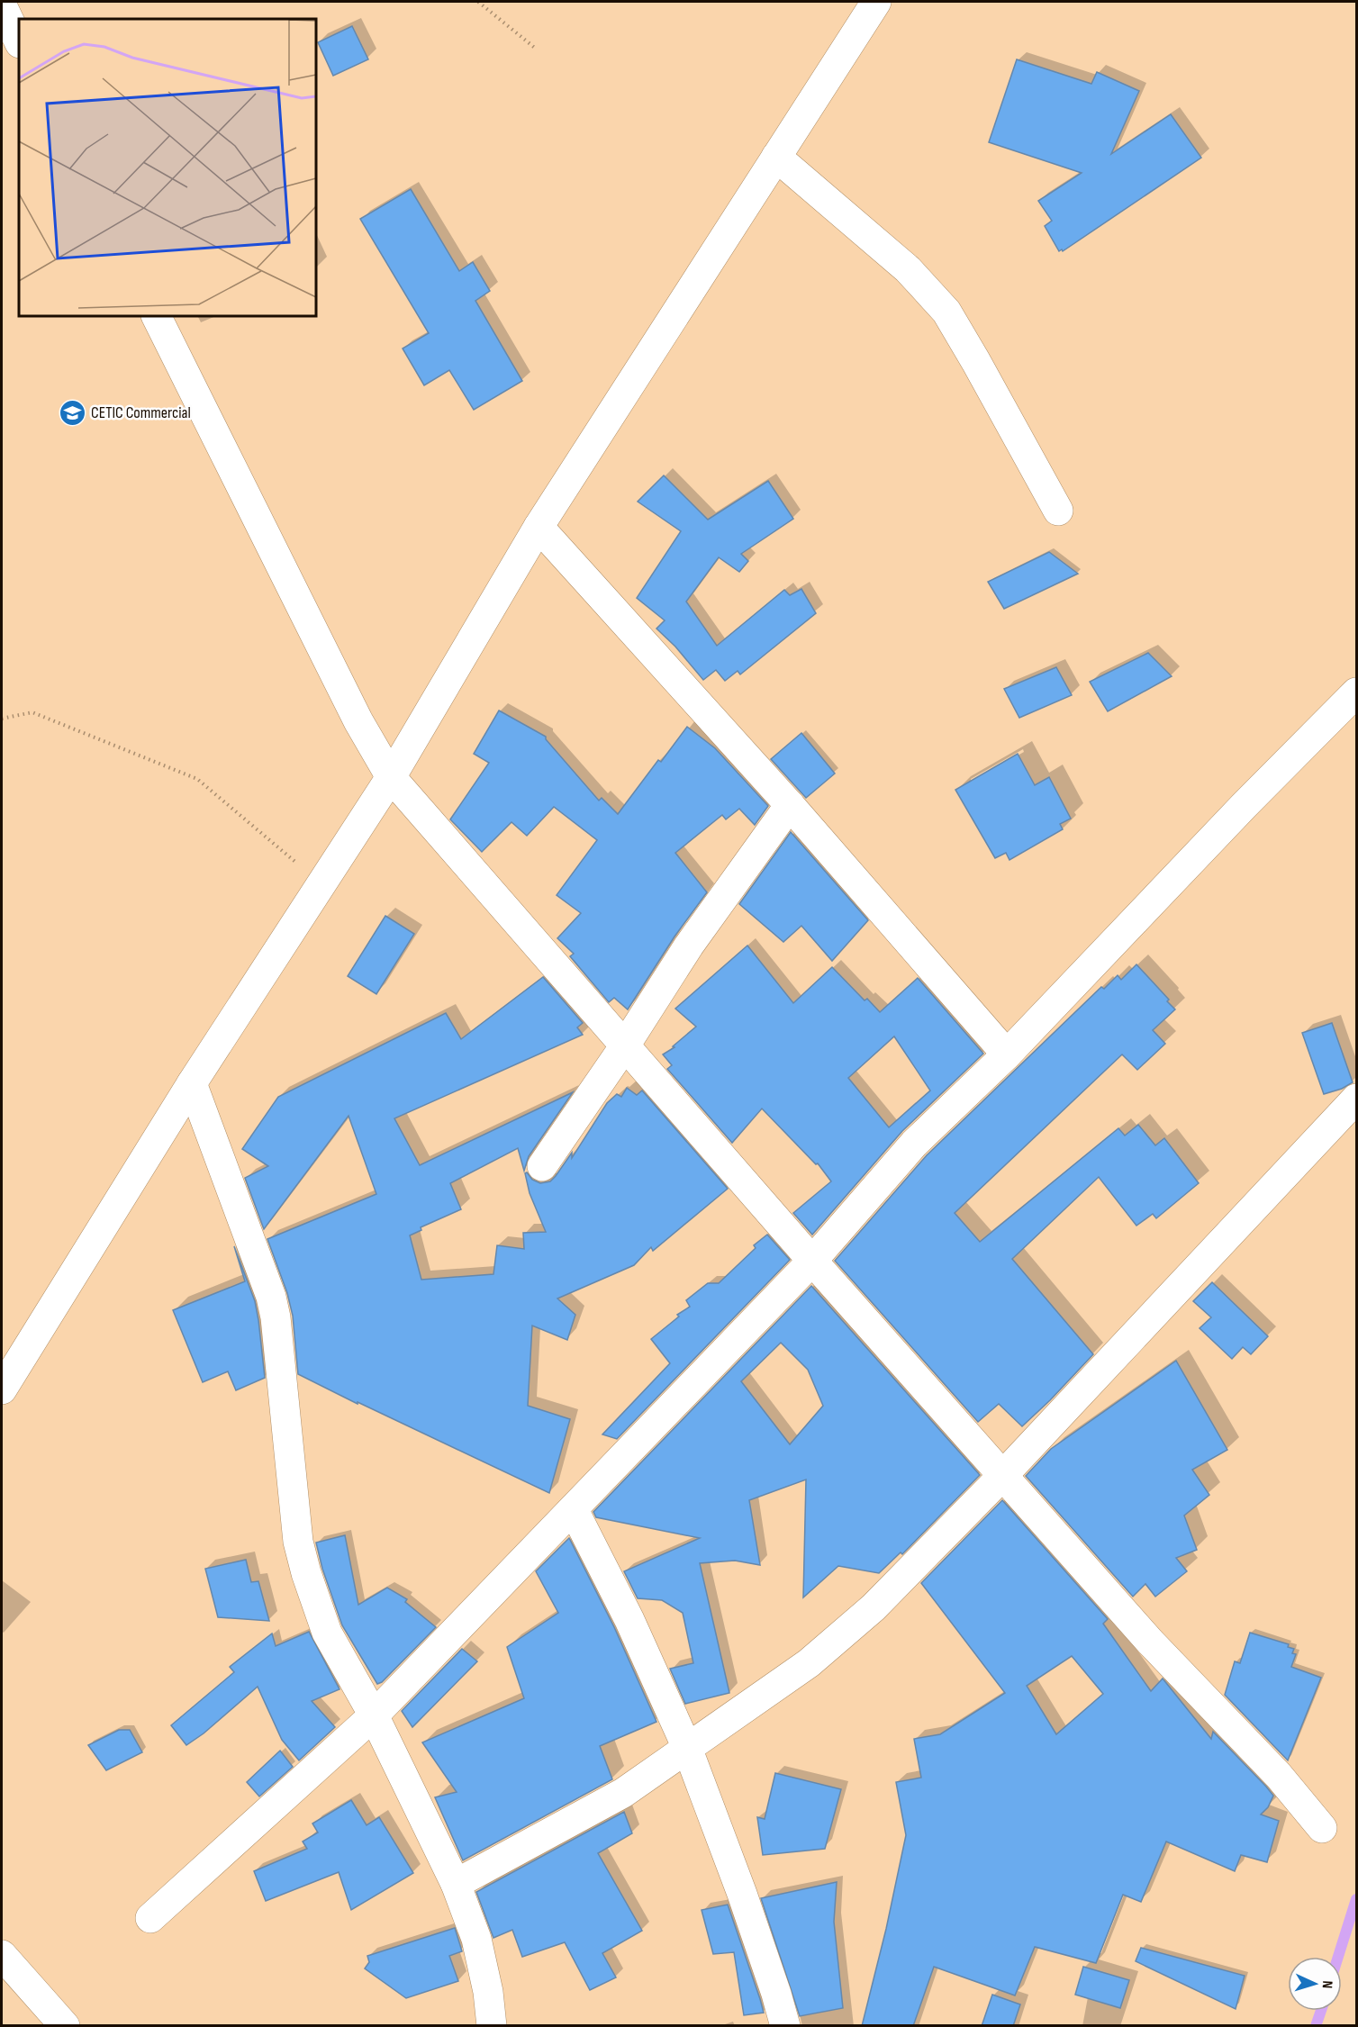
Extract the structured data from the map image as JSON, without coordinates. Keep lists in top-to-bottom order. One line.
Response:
{"places":{"school or university":["CETIC Commercial"]},"north":"right"}
